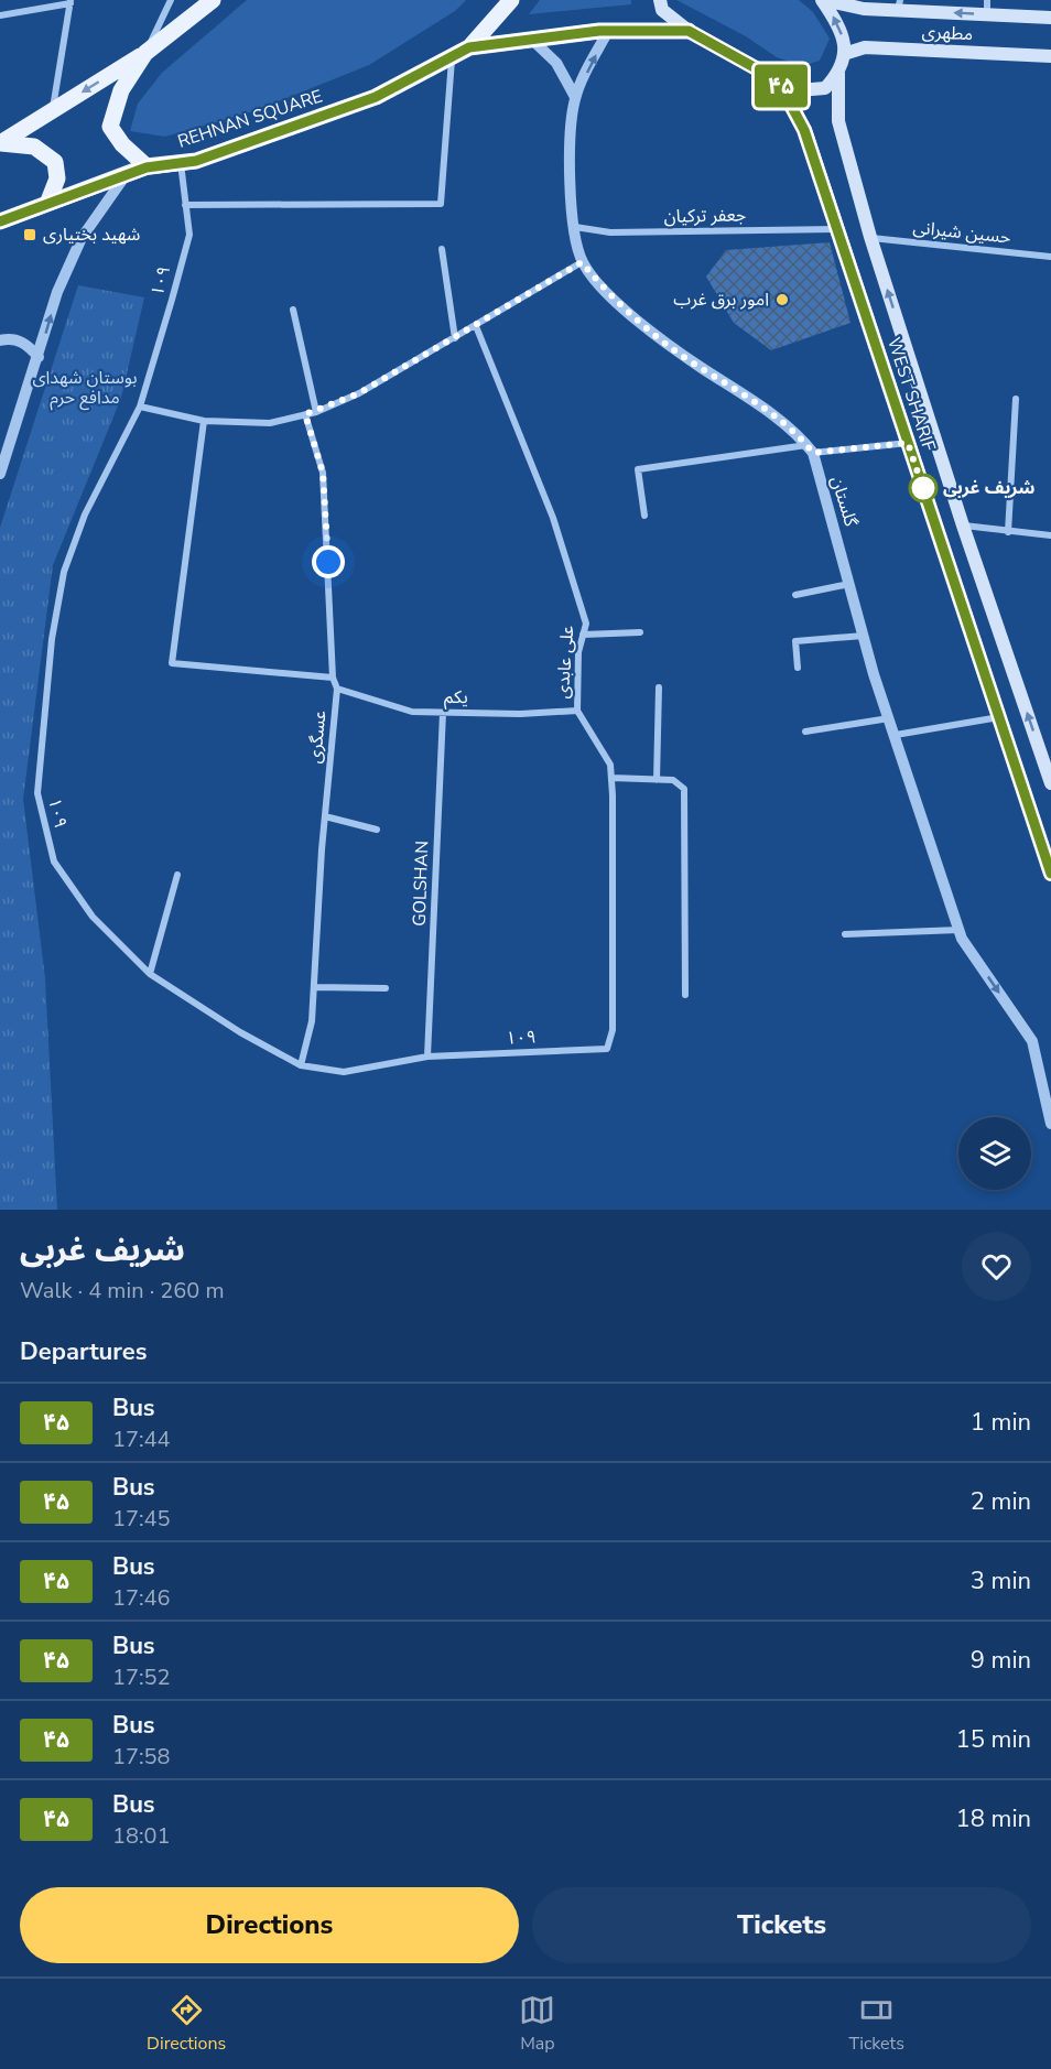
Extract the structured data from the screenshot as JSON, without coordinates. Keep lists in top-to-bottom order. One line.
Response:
{"streets":{"main road":["مطهری","REHNAN SQUARE","WEST SHARIF"],"street":["جعفر ترکیان","حسین شیرانی","۱۰۹","گلستان","علی عابدی","یکم","عسگری","GOLSHAN"]},"crossings":[["REHNAN SQUARE","۱۰۹"],["جعفر ترکیان","WEST SHARIF"],["۱۰۹","علی عابدی"],["۱۰۹","عسگری"],["۱۰۹","GOLSHAN"],["علی عابدی","یکم"],["یکم","عسگری"],["یکم","GOLSHAN"]],"parks":["بوستان شهدای مدافع حرم"],"places":{"transit":["شهید بختیاری"],"other":["امور برق غرب","شریف غربی"]},"lines":["bus line ۴۵"],"page":{"on_map":"۴۵","heading":[["شریف غربی","Walk · 4 min · 260 m"],"Departures"],"list":[{"mark":"۴۵","name":"Bus","note":"17:44","value":"1 min"},{"mark":"۴۵","name":"Bus","note":"17:45","value":"2 min"},{"mark":"۴۵","name":"Bus","note":"17:46","value":"3 min"},{"mark":"۴۵","name":"Bus","note":"17:52","value":"9 min"},{"mark":"۴۵","name":"Bus","note":"17:58","value":"15 min"},{"mark":"۴۵","name":"Bus","note":"18:01","value":"18 min"}],"buttons":["Directions","Tickets"],"tabs":["Directions","Map","Tickets"]}}
